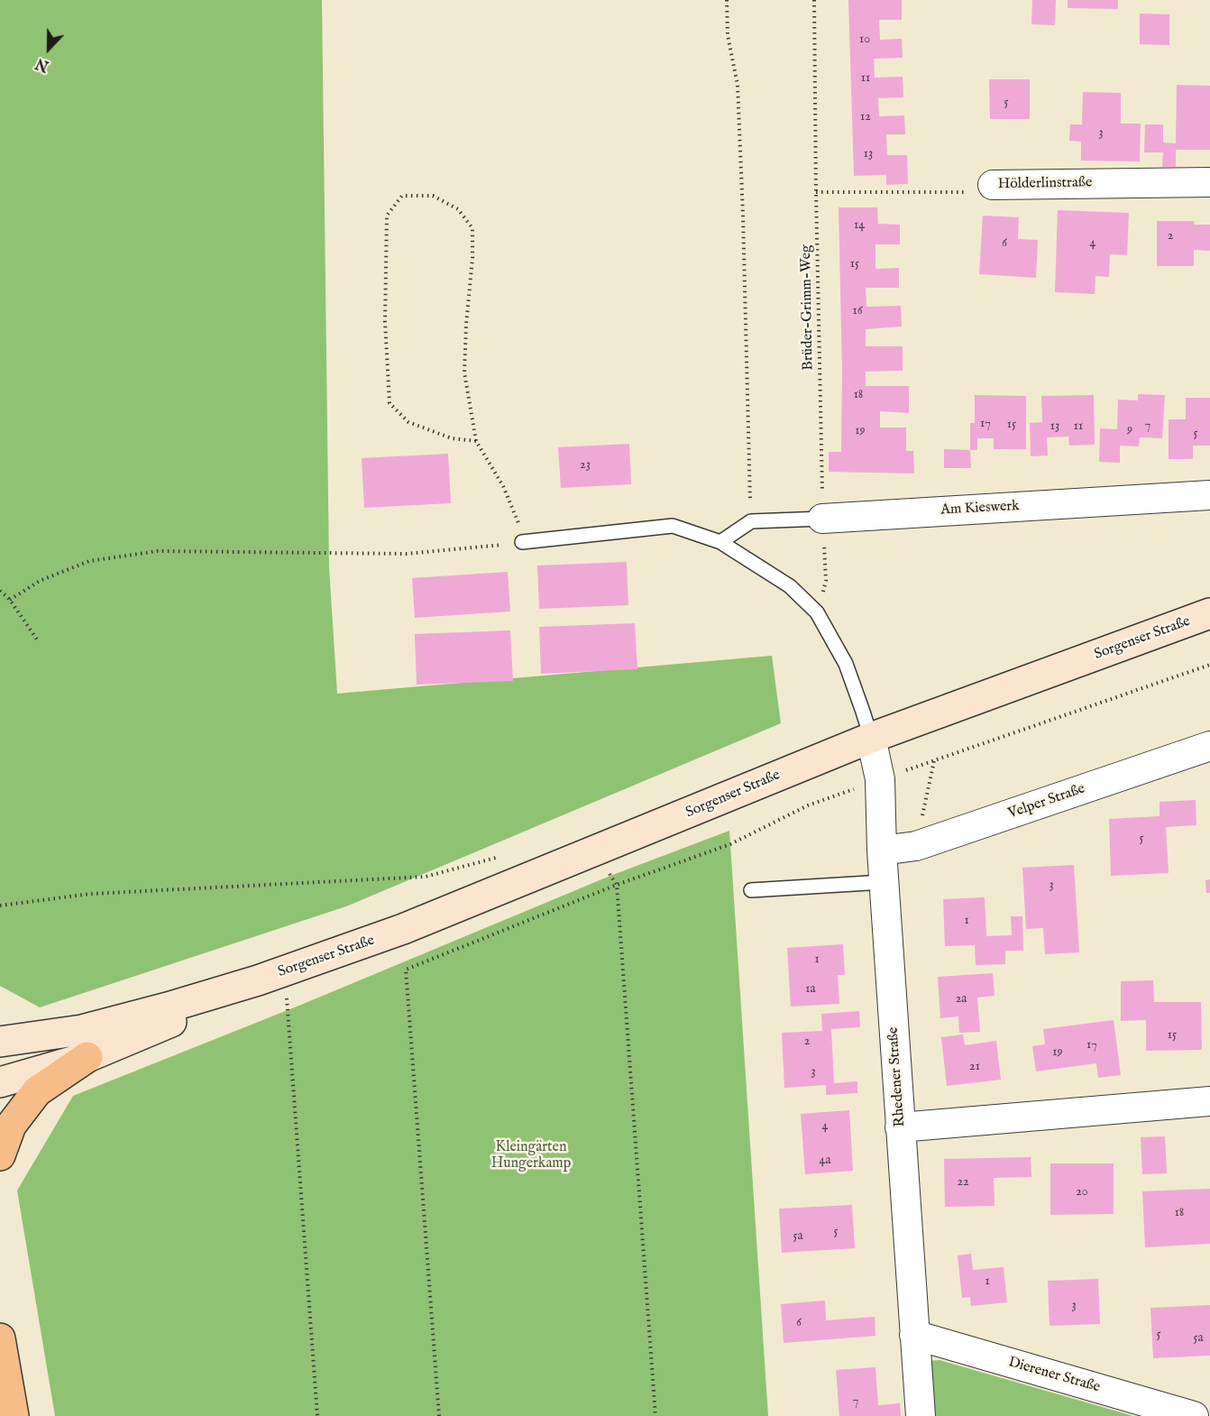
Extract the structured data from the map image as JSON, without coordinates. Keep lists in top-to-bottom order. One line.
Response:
{"streets":{"main road":["Sorgenser Straße"],"street":["Hölderlinstraße","Am Kieswerk","Velper Straße","Rhedener Straße","Dierener Straße"],"path":["Brüder-Grimm-Weg"]},"crossings":[["Hölderlinstraße","Brüder-Grimm-Weg"],["Brüder-Grimm-Weg","Am Kieswerk"],["Sorgenser Straße","Rhedener Straße"],["Velper Straße","Rhedener Straße"],["Rhedener Straße","Dierener Straße"]],"parks":["Kleingärten Hungerkamp"],"house_numbers":["10","11","5","12","3","13","14","2","6","4","15","16","18","17","15","7","13","11","9","19","5","23","5","3","1","1","1a","2a","15","2","17","19","21","3","4","4a","22","20","18","5","5a","1","3","6","5","5a","7"],"north":"bottom"}
